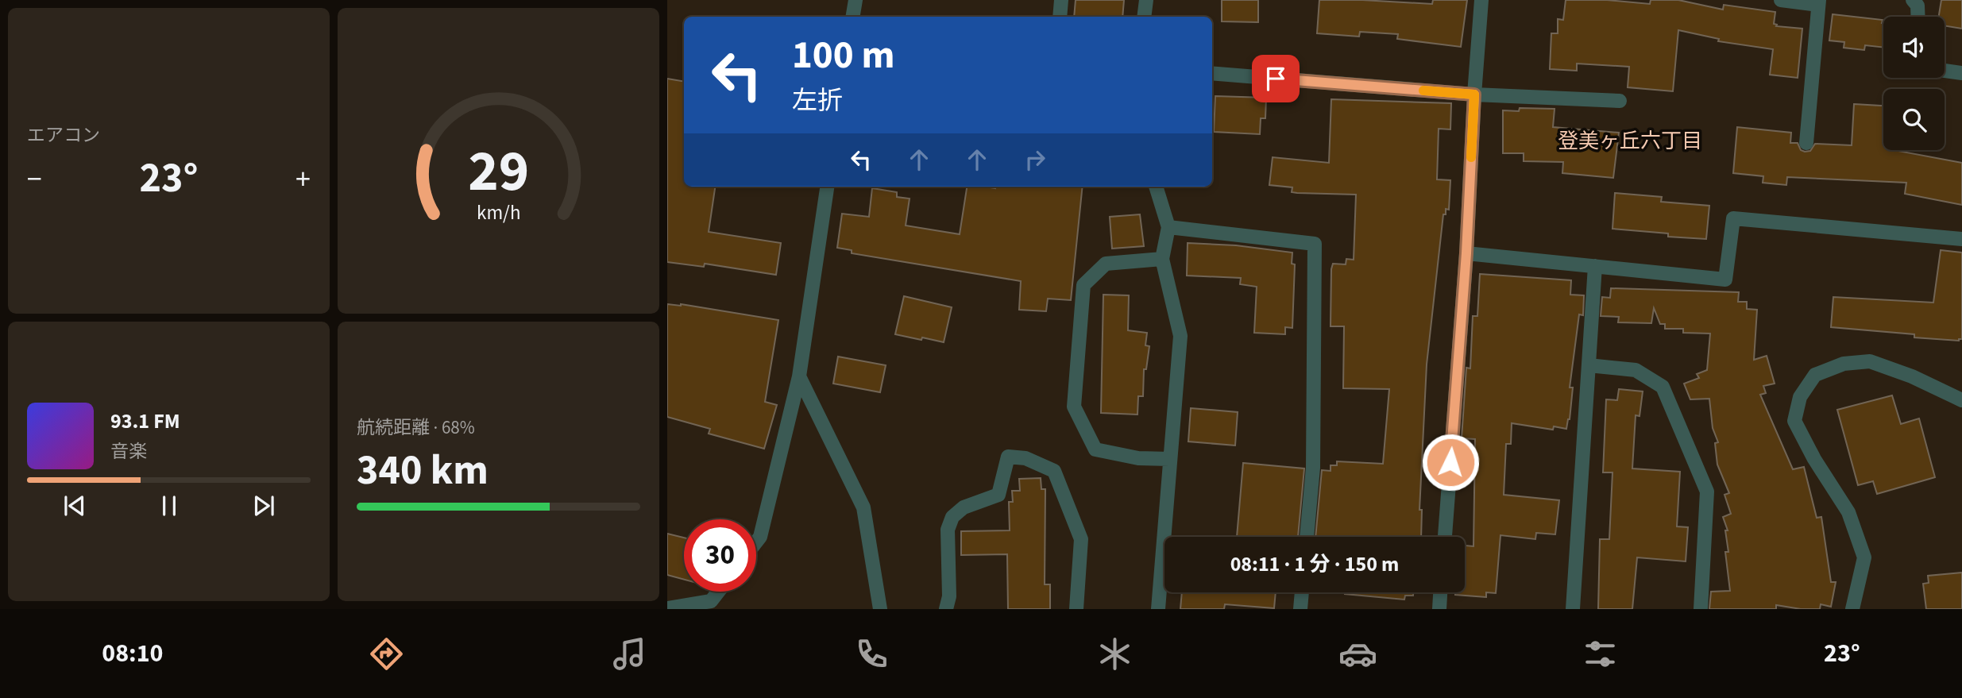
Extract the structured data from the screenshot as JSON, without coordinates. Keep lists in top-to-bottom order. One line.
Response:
{"districts":["登美ヶ丘六丁目"],"page":{"tile":["エアコン",["航続距離 · 68%","340 km"]],"turn":["100 m","左折"],"heat":["−","23°","+"],"song":["93.1 FM","音楽"],"limit":"30","trip":"08:11 · 1 分 · 150 m","tabs":["08:10","23°"],"gauge":["29","km/h"]}}
